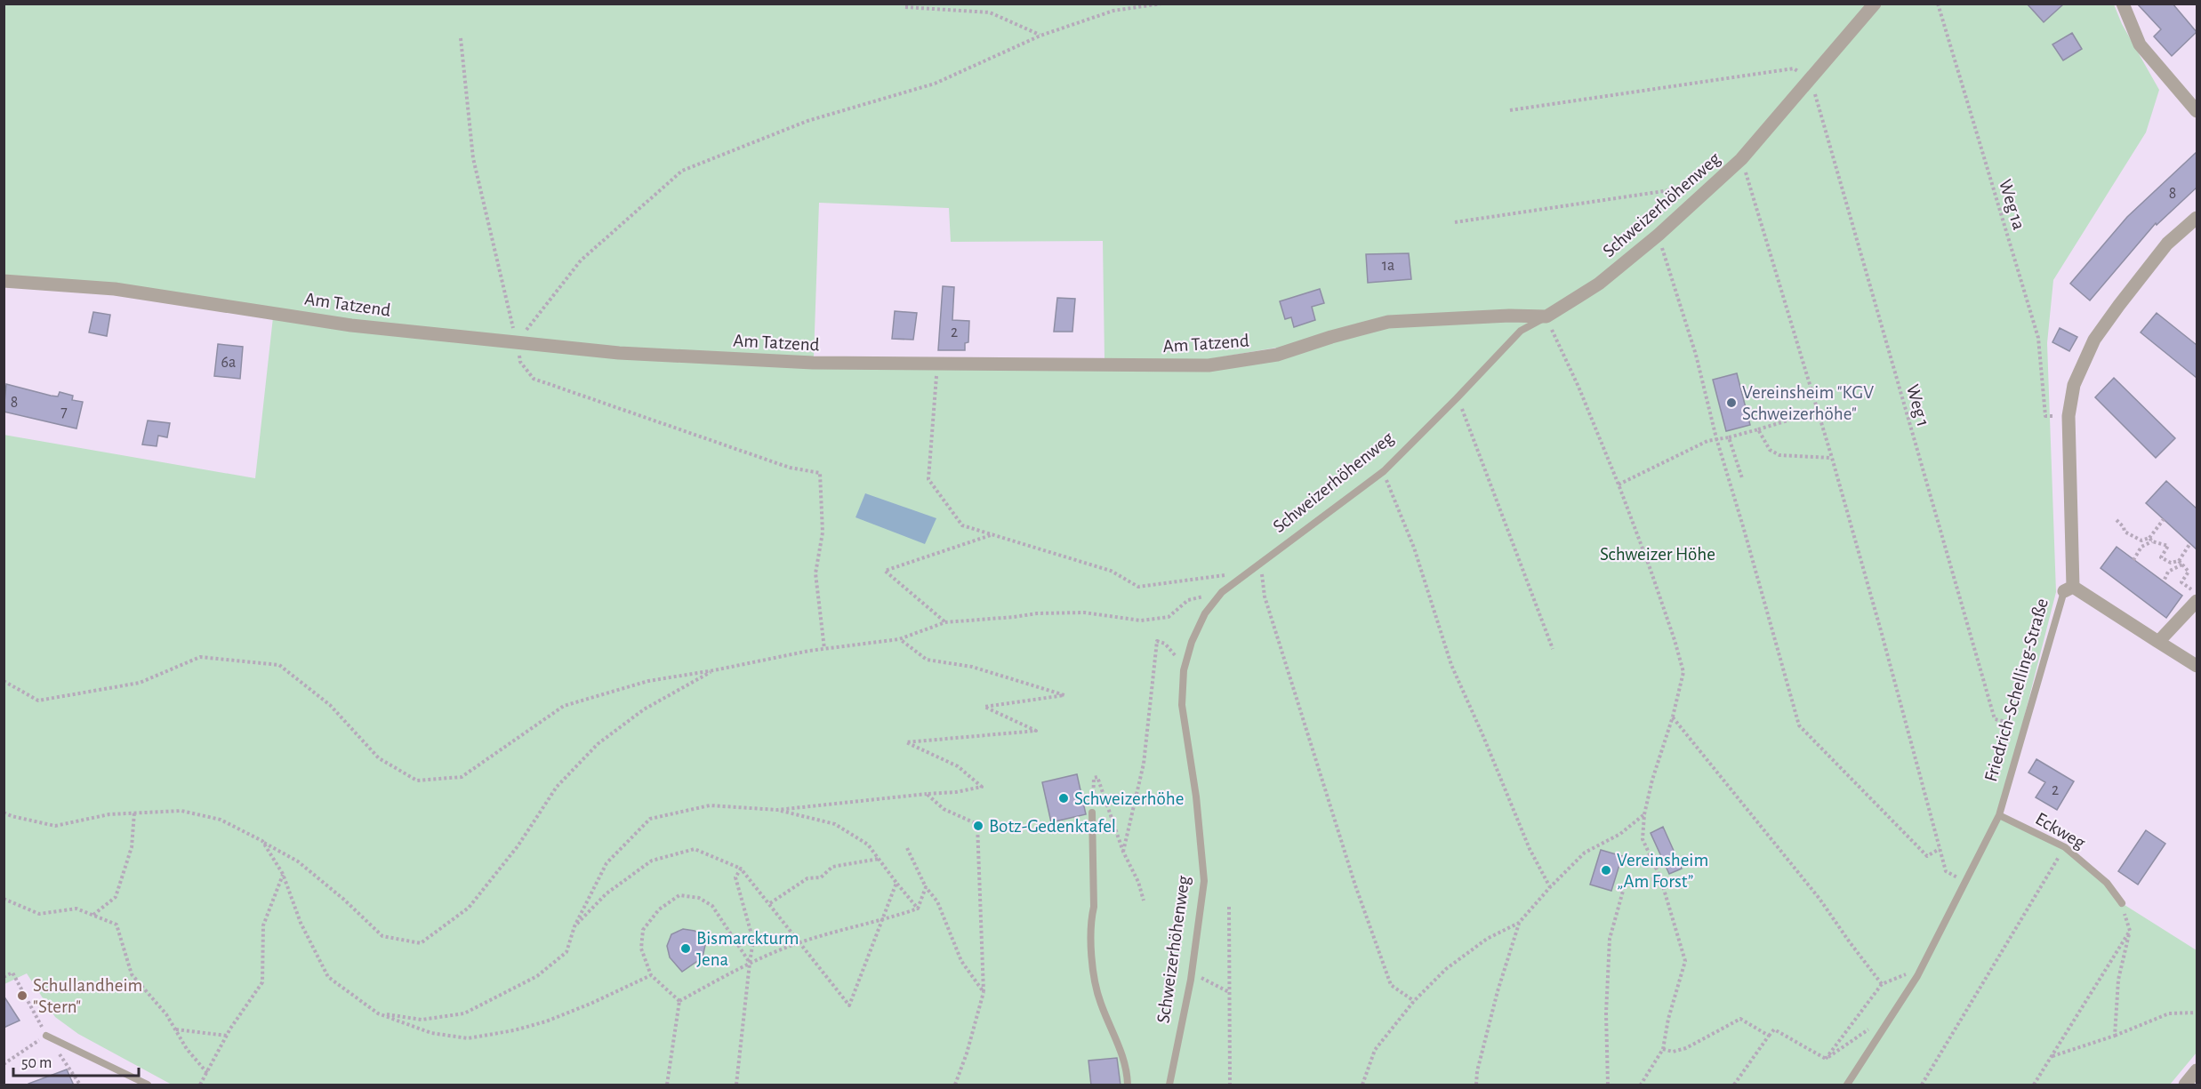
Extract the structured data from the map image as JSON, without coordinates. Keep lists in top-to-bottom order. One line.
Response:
{"streets":{"street":["Schweizerhöhenweg","Am Tatzend","Friedrich-Schelling-Straße"],"lane":["Eckweg"],"path":["Weg 1a","Weg 1"]},"crossings":[["Schweizerhöhenweg","Am Tatzend"],["Schweizerhöhenweg","Weg 1"],["Friedrich-Schelling-Straße","Eckweg"]],"parks":["Schweizer Höhe"],"places":["Vereinsheim \"KGV Schweizerhöhe\"","Schweizerhöhe","Botz-Gedenktafel","Vereinsheim „Am Forst”","Bismarckturm Jena","Schullandheim \"Stern\""],"house_numbers":["8","1a","2","6a","8","7","2"],"scale_bar":"50 m"}
